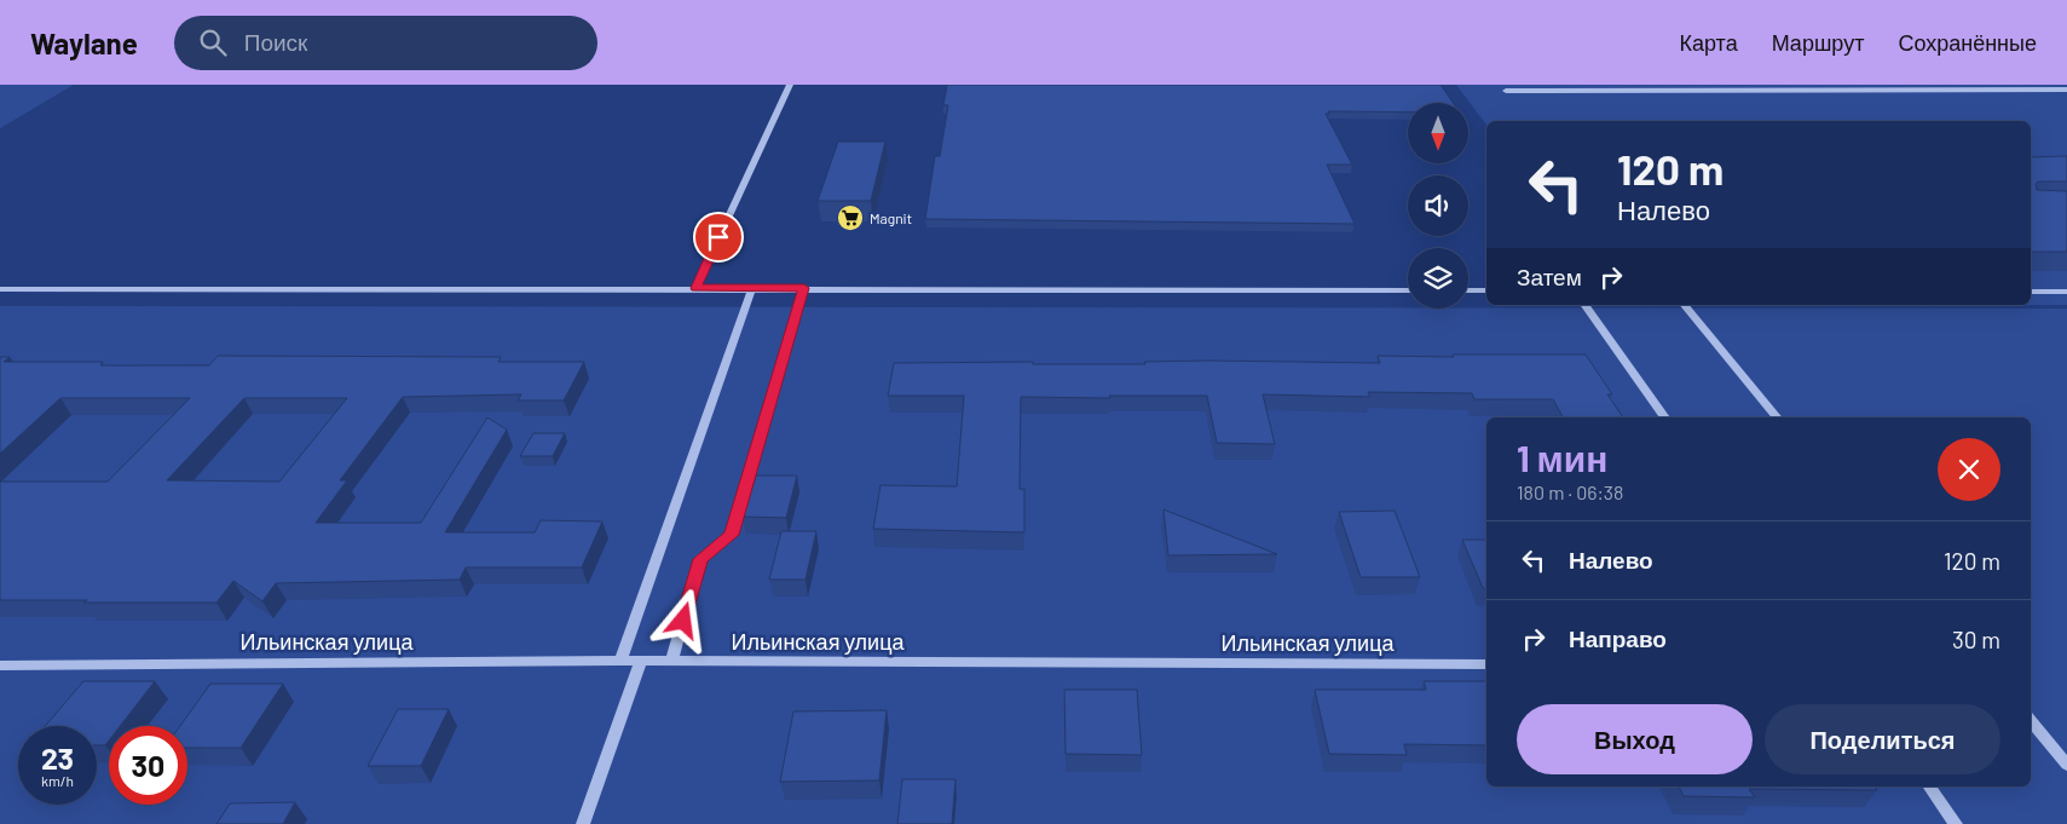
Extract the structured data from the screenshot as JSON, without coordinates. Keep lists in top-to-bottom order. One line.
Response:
{"streets":{"street":["Ильинская улица"]},"places":{"supermarket":["Magnit"]},"north":"bottom","page":{"header":"Waylane","search":"Поиск","nav":["Карта","Маршрут","Сохранённые"],"turn":["120 m","Налево"],"then":"Затем","heading":["1 мин","180 m · 06:38"],"list":[{"name":"Налево","value":"120 m"},{"name":"Направо","value":"30 m"}],"buttons":["Выход","Поделиться"],"speed":"23 km/h","limit":"30"}}
